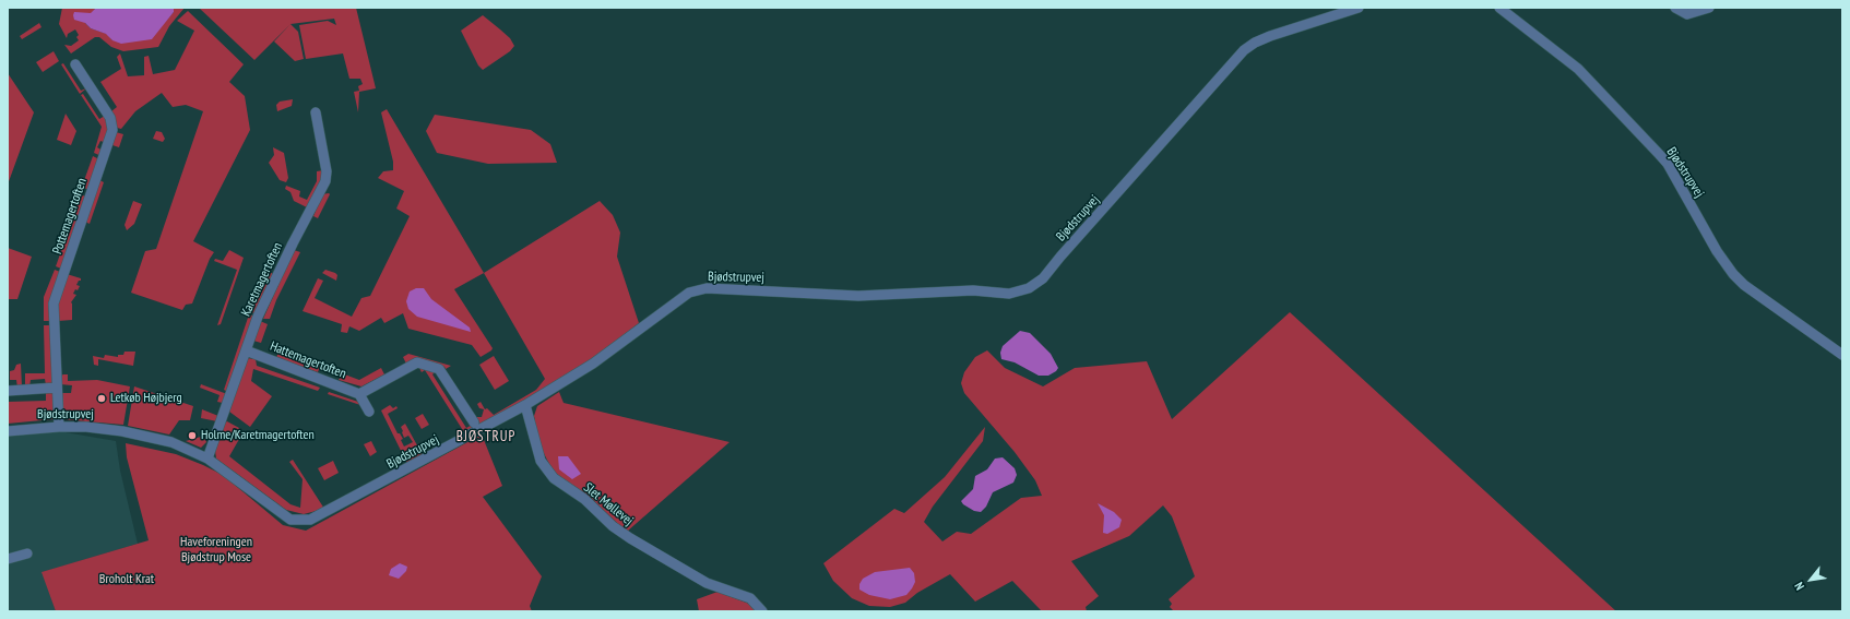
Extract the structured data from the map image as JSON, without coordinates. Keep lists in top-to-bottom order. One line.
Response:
{"streets":{"street":["Bjødstrupvej","Pottemagertoften","Karetmagertoften","Hattemagertoften","Slet Møllevej"]},"crossings":[["Bjødstrupvej","Pottemagertoften"],["Bjødstrupvej","Karetmagertoften"],["Bjødstrupvej","Slet Møllevej"],["Karetmagertoften","Hattemagertoften"]],"districts":["BJØSTRUP"],"parks":["Haveforeningen Bjødstrup Mose","Broholt Krat"],"places":["Letkøb Højbjerg","Holme/Karetmagertoften"],"north":"bottom left"}
